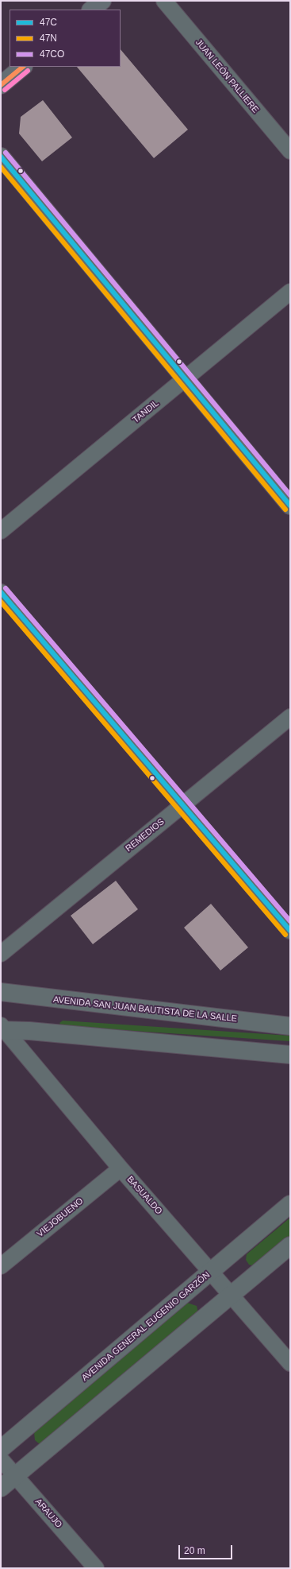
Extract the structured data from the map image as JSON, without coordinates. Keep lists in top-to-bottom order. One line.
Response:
{"streets":{"street":["JUAN LEÓN PALLIERE","TANDIL","REMEDIOS","AVENIDA SAN JUAN BAUTISTA DE LA SALLE","BASUALDO","VIEJOBUENO","AVENIDA GENERAL EUGENIO GARZÓN","ARAUJO"]},"crossings":[["BASUALDO","VIEJOBUENO"],["BASUALDO","AVENIDA GENERAL EUGENIO GARZÓN"]],"lines":["transit line 47CO","transit line 47C","transit line 47N"],"legend":["47C","47N","47CO"],"scale_bar":"20 m"}
